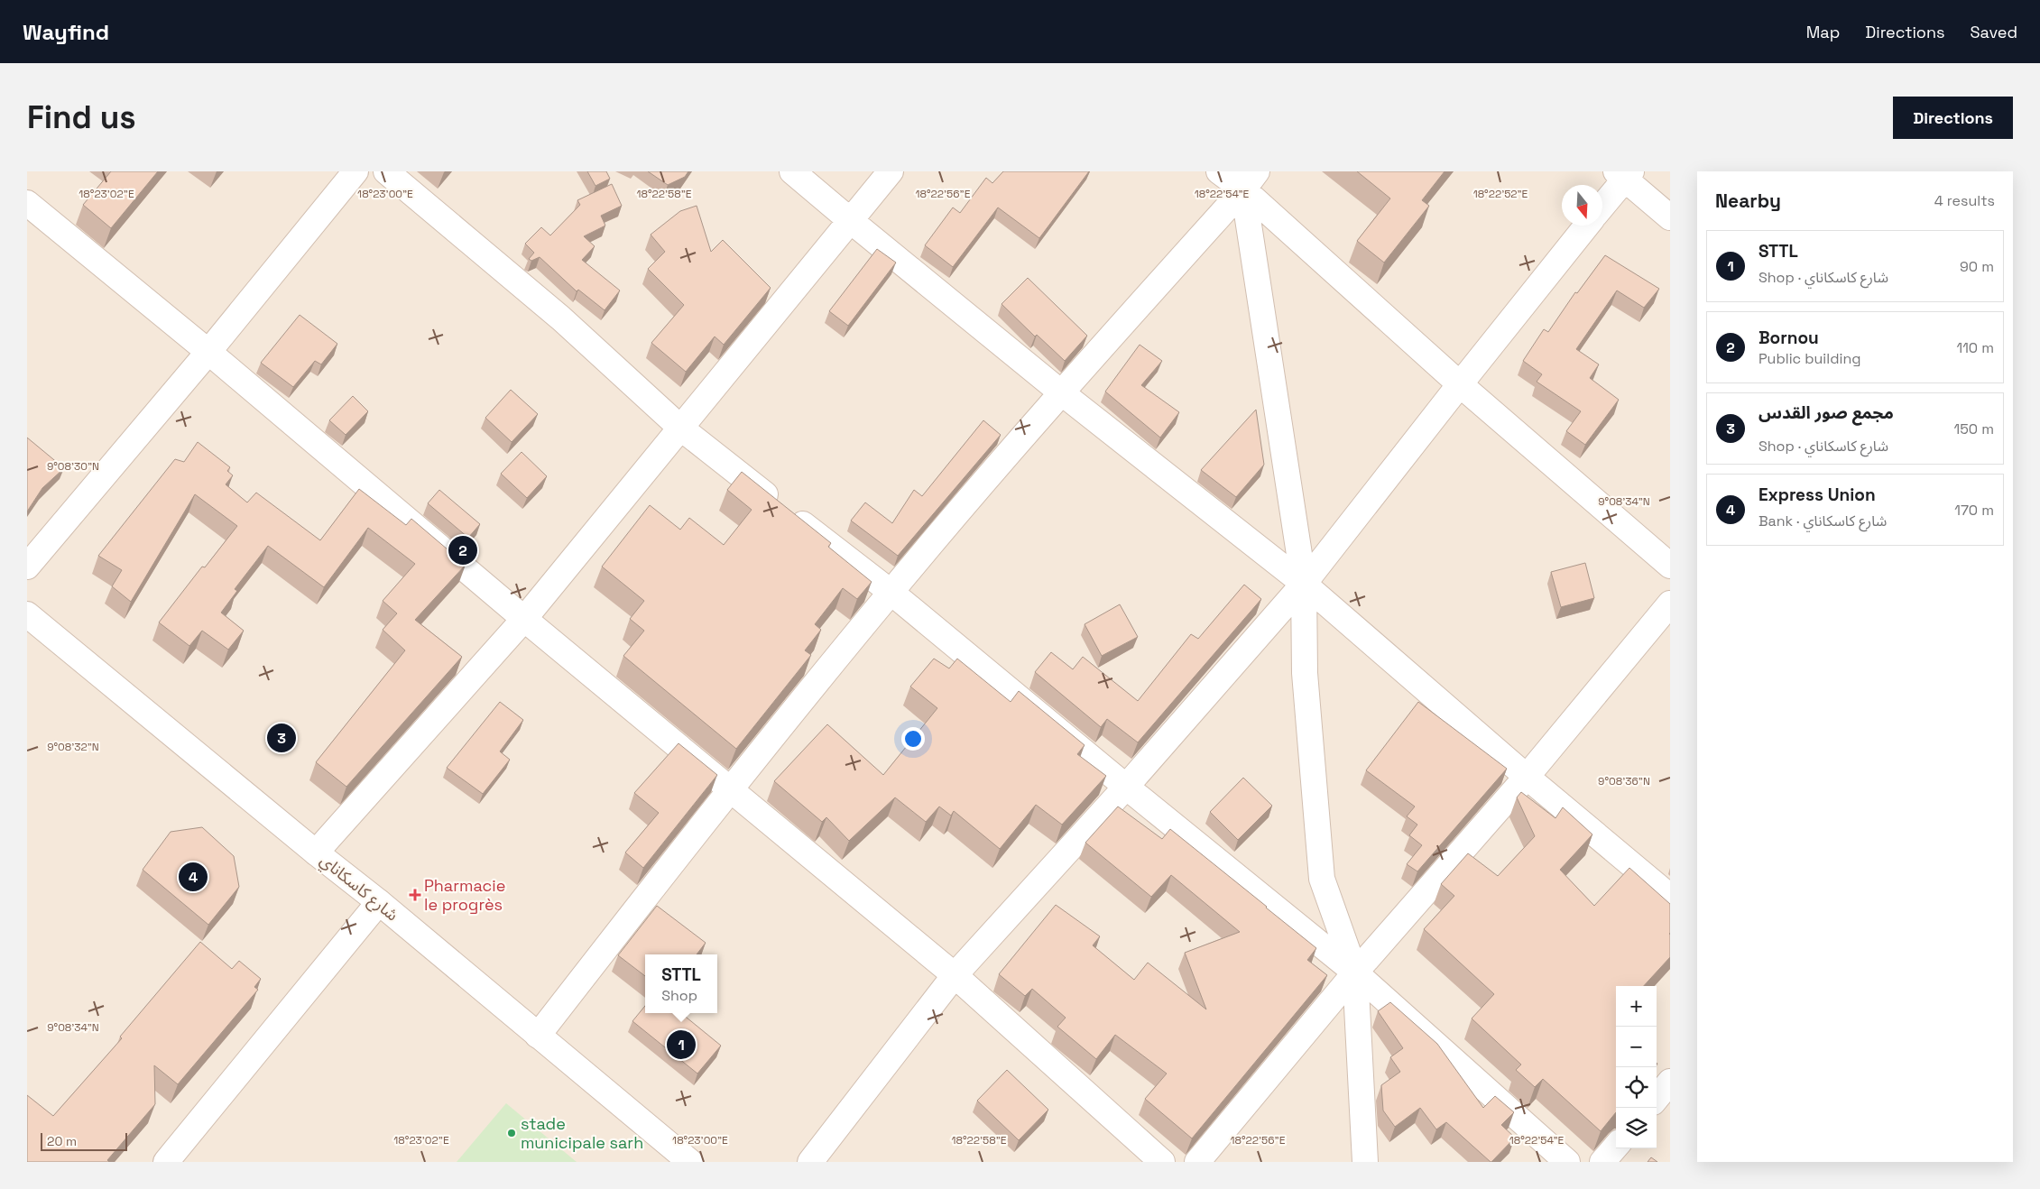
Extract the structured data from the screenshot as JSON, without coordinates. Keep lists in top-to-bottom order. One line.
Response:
{"streets":{"street":["شارع كاسكاناي"]},"places":{"health":["Pharmacie le progrès"],"other":["stade municipale sarh"]},"scale_bar":"20 m","north":"bottom","page":{"header":"Wayfind","nav":["Map","Directions","Saved"],"buttons":"Directions","title":"Find us","heading":["Nearby","4 results"],"list":[{"mark":"1","name":"STTL","note":"Shop · شارع كاسكاناي","value":"90 m"},{"mark":"2","name":"Bornou","note":"Public building","value":"110 m"},{"mark":"3","name":"مجمع صور القدس","note":"Shop · شارع كاسكاناي","value":"150 m"},{"mark":"4","name":"Express Union","note":"Bank · شارع كاسكاناي","value":"170 m"}],"pins":["2","3","4","1"],"popup":["STTL","Shop"],"map_buttons":["+","−"],"scale":"20 m"},"coordinates":["18°23'02\"E","18°23'00\"E","18°22'58\"E","18°22'56\"E","18°22'54\"E","18°22'52\"E","9°08'30\"N","9°08'34\"N","9°08'32\"N","9°08'36\"N"]}
